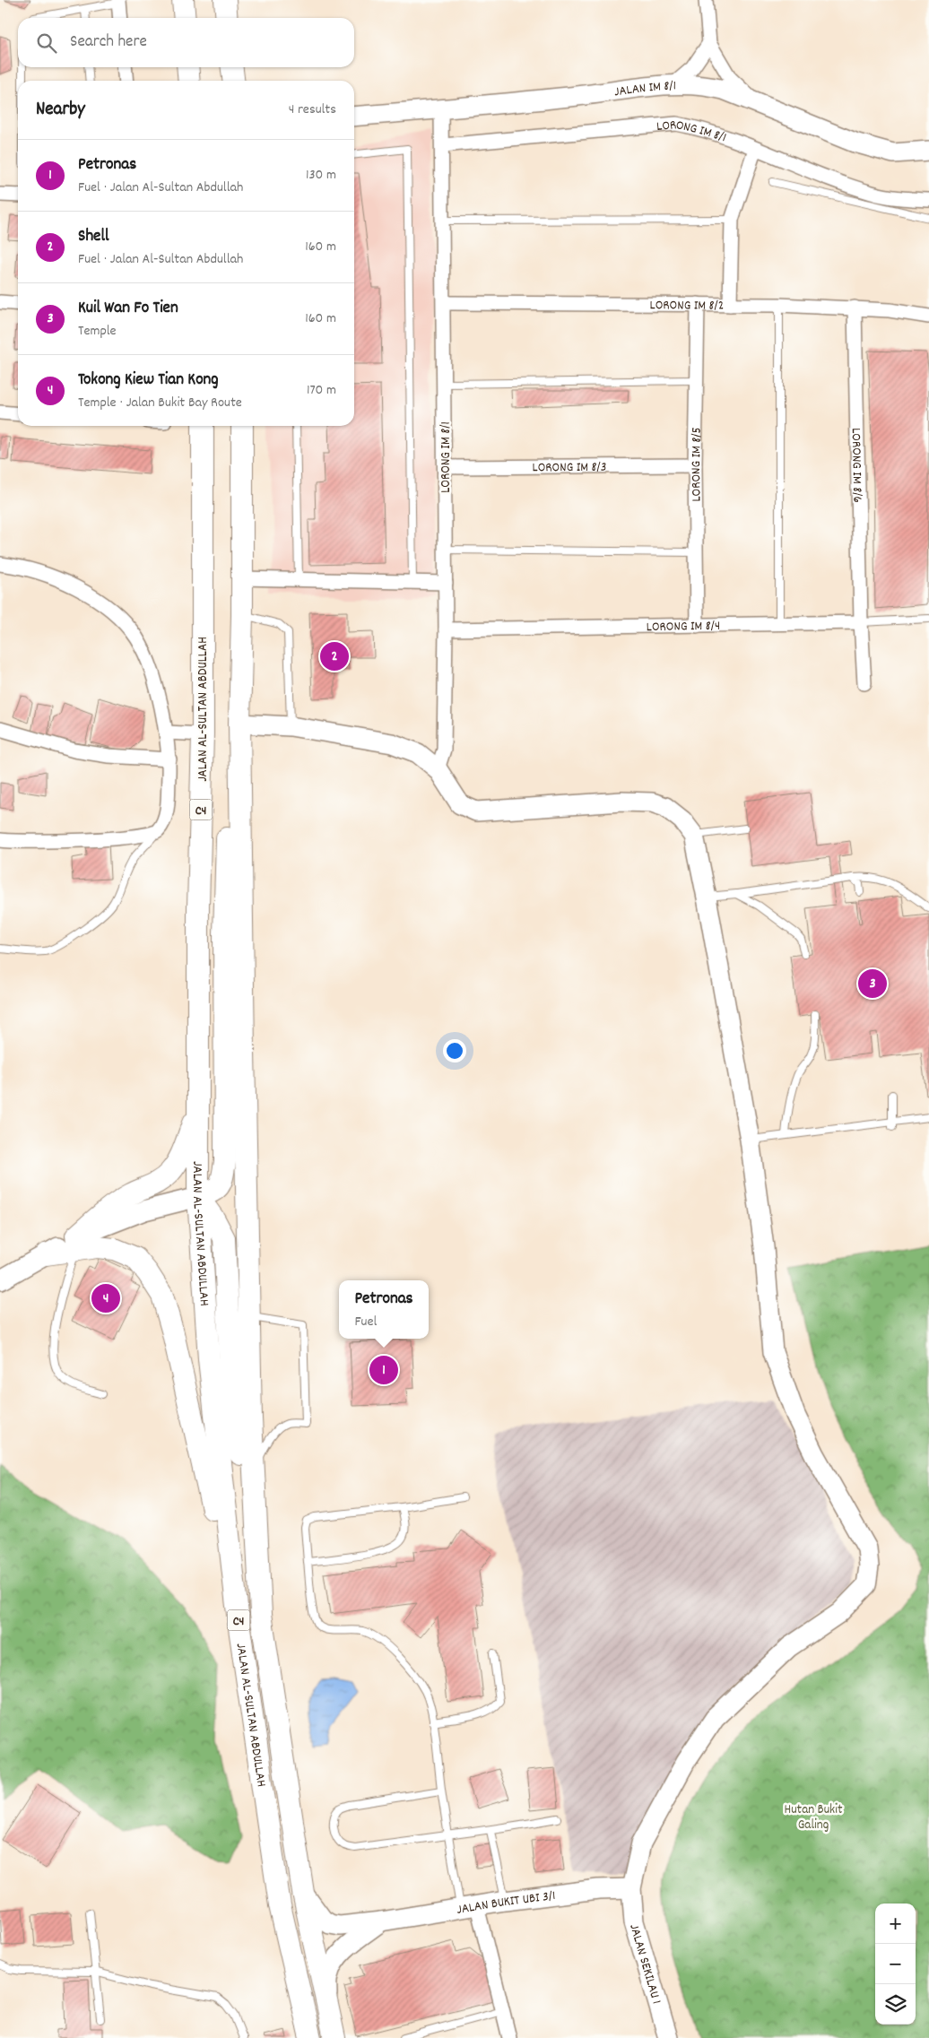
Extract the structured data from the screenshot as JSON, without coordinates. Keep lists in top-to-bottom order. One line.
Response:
{"streets":{"main road":["JALAN AL-SULTAN ABDULLAH","C4"],"street":["JALAN IM 8/1","LORONG IM 8/1","LORONG IM 8/2","LORONG IM 8/5","LORONG IM 8/6","LORONG IM 8/3","LORONG IM 8/4","JALAN BUKIT UBI 3/1","JALAN SEKILAU 1"]},"crossings":[["JALAN IM 8/1","LORONG IM 8/1"],["LORONG IM 8/1","LORONG IM 8/2"],["LORONG IM 8/1","LORONG IM 8/3"],["LORONG IM 8/1","LORONG IM 8/4"],["LORONG IM 8/2","LORONG IM 8/5"],["LORONG IM 8/2","LORONG IM 8/6"],["LORONG IM 8/5","LORONG IM 8/3"],["LORONG IM 8/5","LORONG IM 8/4"],["LORONG IM 8/6","LORONG IM 8/4"],["JALAN AL-SULTAN ABDULLAH","JALAN BUKIT UBI 3/1"],["JALAN BUKIT UBI 3/1","JALAN SEKILAU 1"]],"parks":["Hutan Bukit Galing"],"page":{"search":"Search here","heading":["Nearby","4 results"],"list":[{"mark":"1","name":"Petronas","note":"Fuel · Jalan Al-Sultan Abdullah","value":"130 m"},{"mark":"2","name":"Shell","note":"Fuel · Jalan Al-Sultan Abdullah","value":"160 m"},{"mark":"3","name":"Kuil Wan Fo Tien","note":"Temple","value":"160 m"},{"mark":"4","name":"Tokong Kiew Tian Kong","note":"Temple · Jalan Bukit Bay Route","value":"170 m"}],"pins":["2","3","4","1"],"popup":["Petronas","Fuel"],"map_buttons":["+","−"]}}
